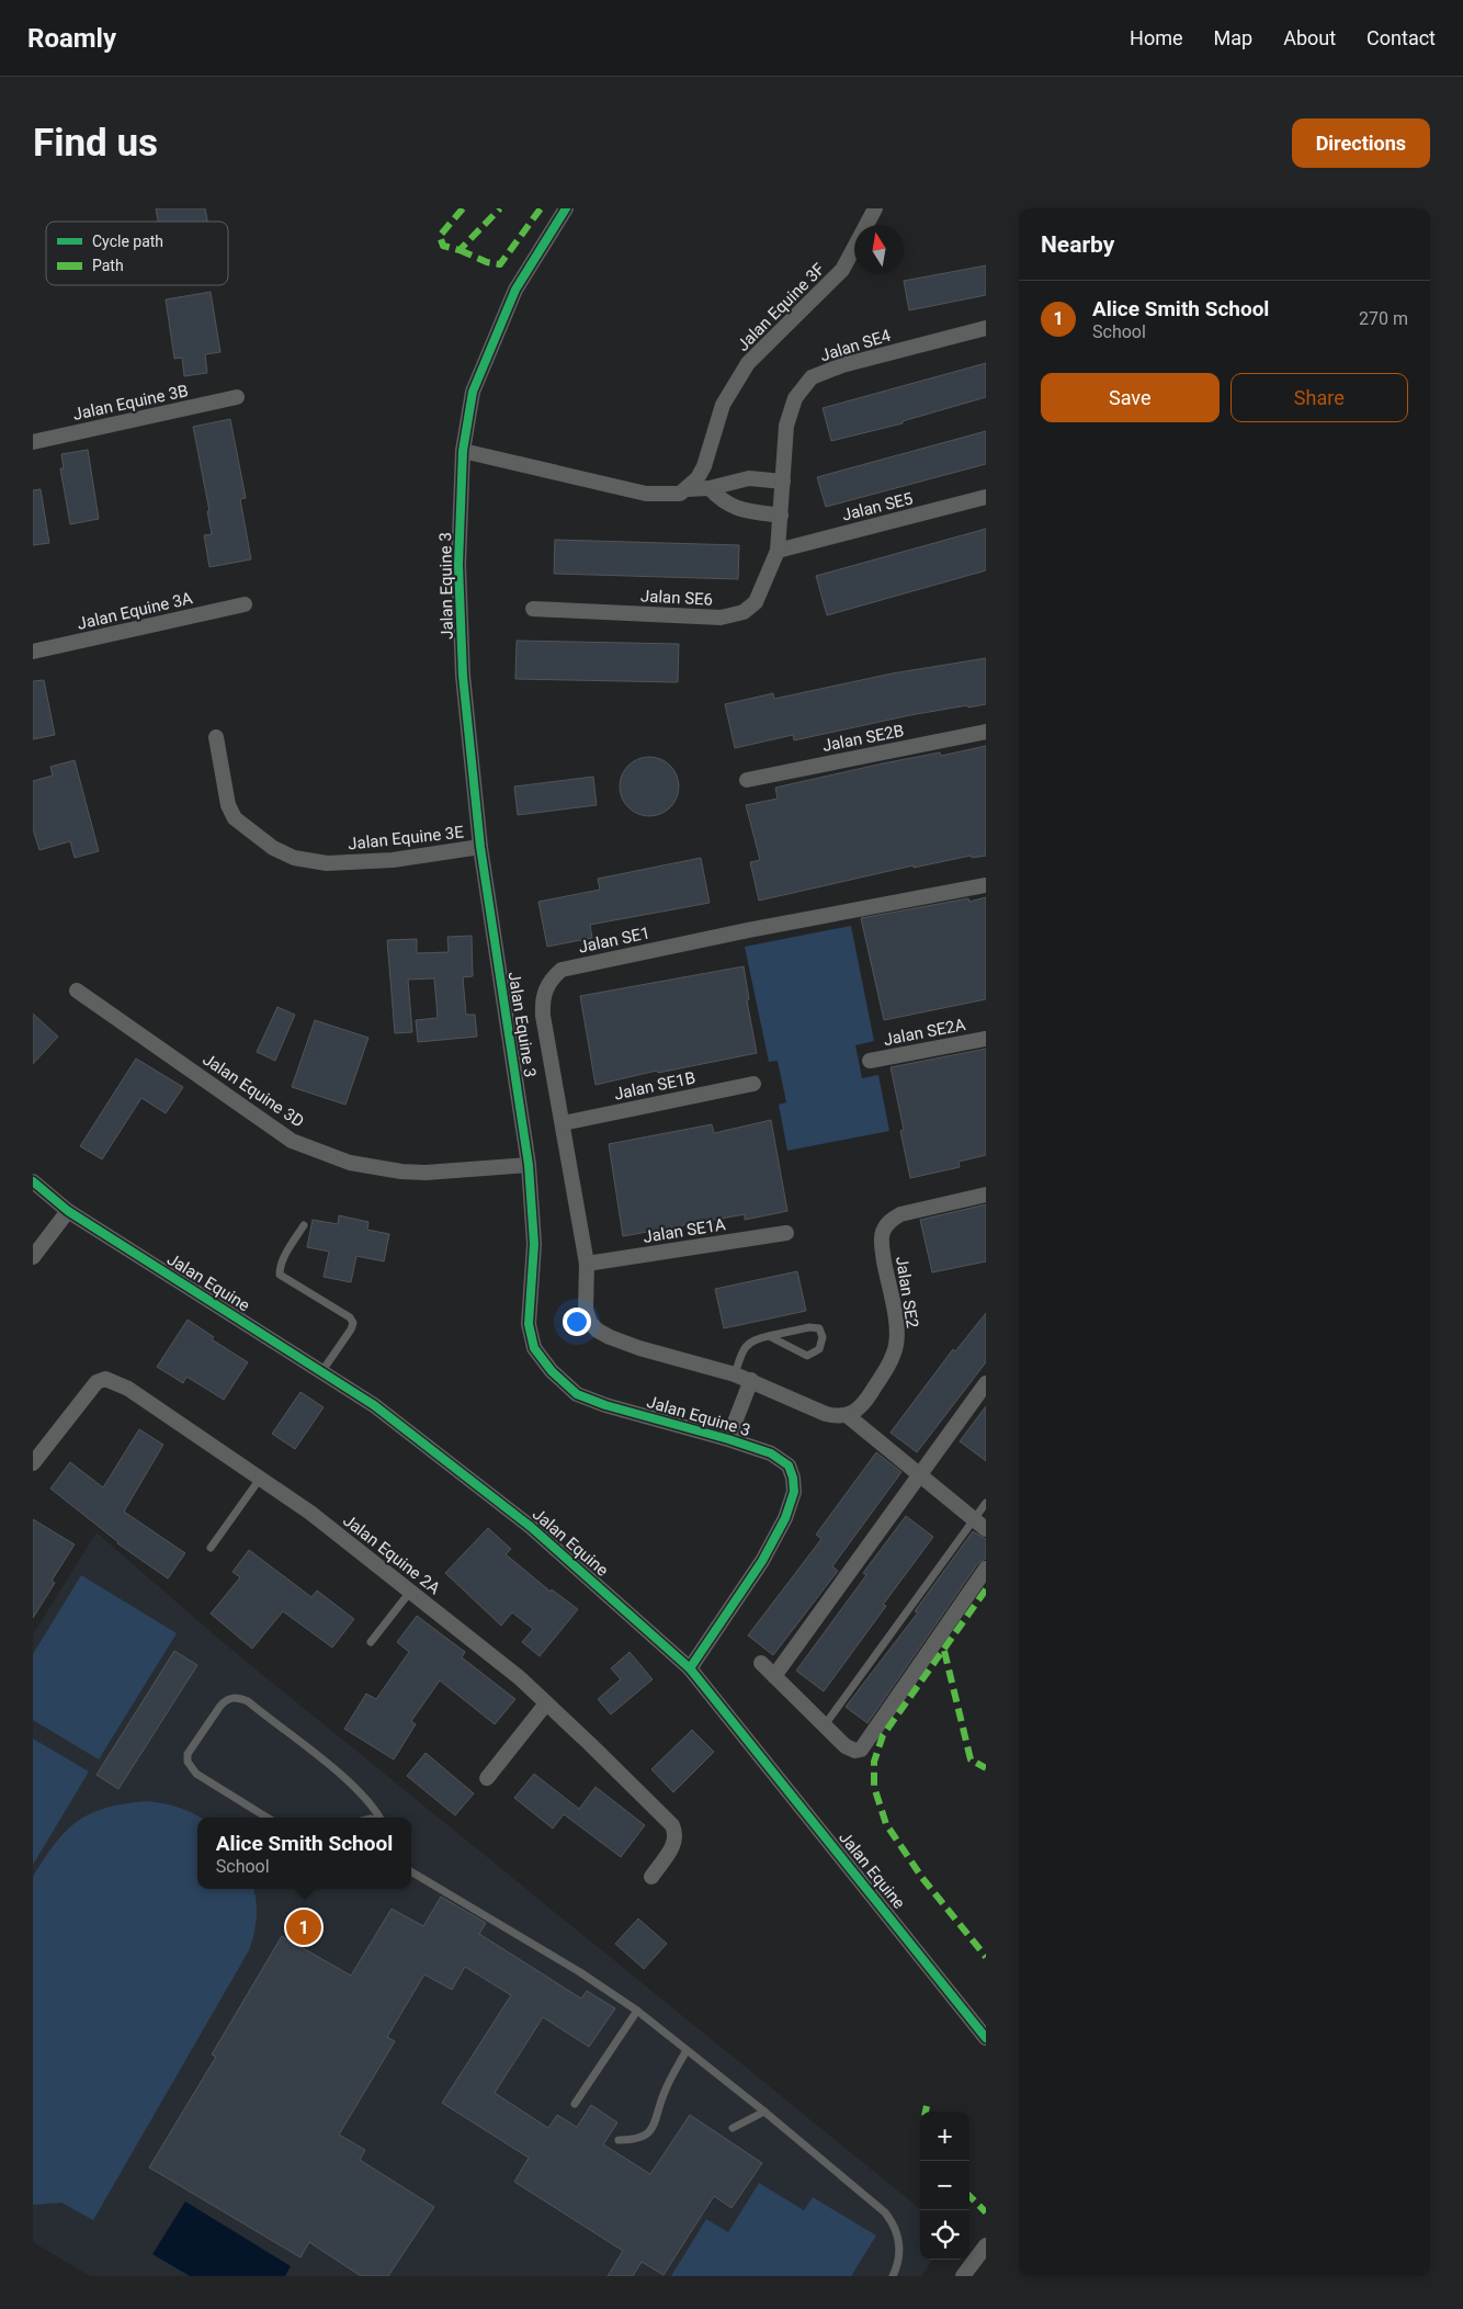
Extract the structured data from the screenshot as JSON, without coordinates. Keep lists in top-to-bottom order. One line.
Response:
{"streets":{"street":["Jalan Equine 3F","Jalan SE4","Jalan Equine 3B","Jalan SE5","Jalan Equine 3","Jalan SE6","Jalan Equine 3A","Jalan SE2B","Jalan Equine 3E","Jalan SE1","Jalan SE2A","Jalan SE1B","Jalan Equine 3D","Jalan SE1A","Jalan Equine","Jalan SE2","Jalan Equine 2A"]},"crossings":[["Jalan SE4","Jalan SE6"],["Jalan SE5","Jalan SE6"],["Jalan Equine 3","Jalan Equine 3E"],["Jalan Equine 3","Jalan Equine 3D"],["Jalan Equine 3","Jalan Equine"],["Jalan SE1","Jalan SE1B"],["Jalan SE1","Jalan SE1A"]],"legend":["Cycle path","Path"],"north":"top","page":{"header":"Roamly","nav":["Home","Map","About","Contact"],"buttons":["Directions",["Save","Share"]],"title":"Find us","heading":"Nearby","list":[{"mark":"1","name":"Alice Smith School","note":"School","value":"270 m"}],"popup":["Alice Smith School","School"],"pins":"1","map_buttons":["+","−"]}}
